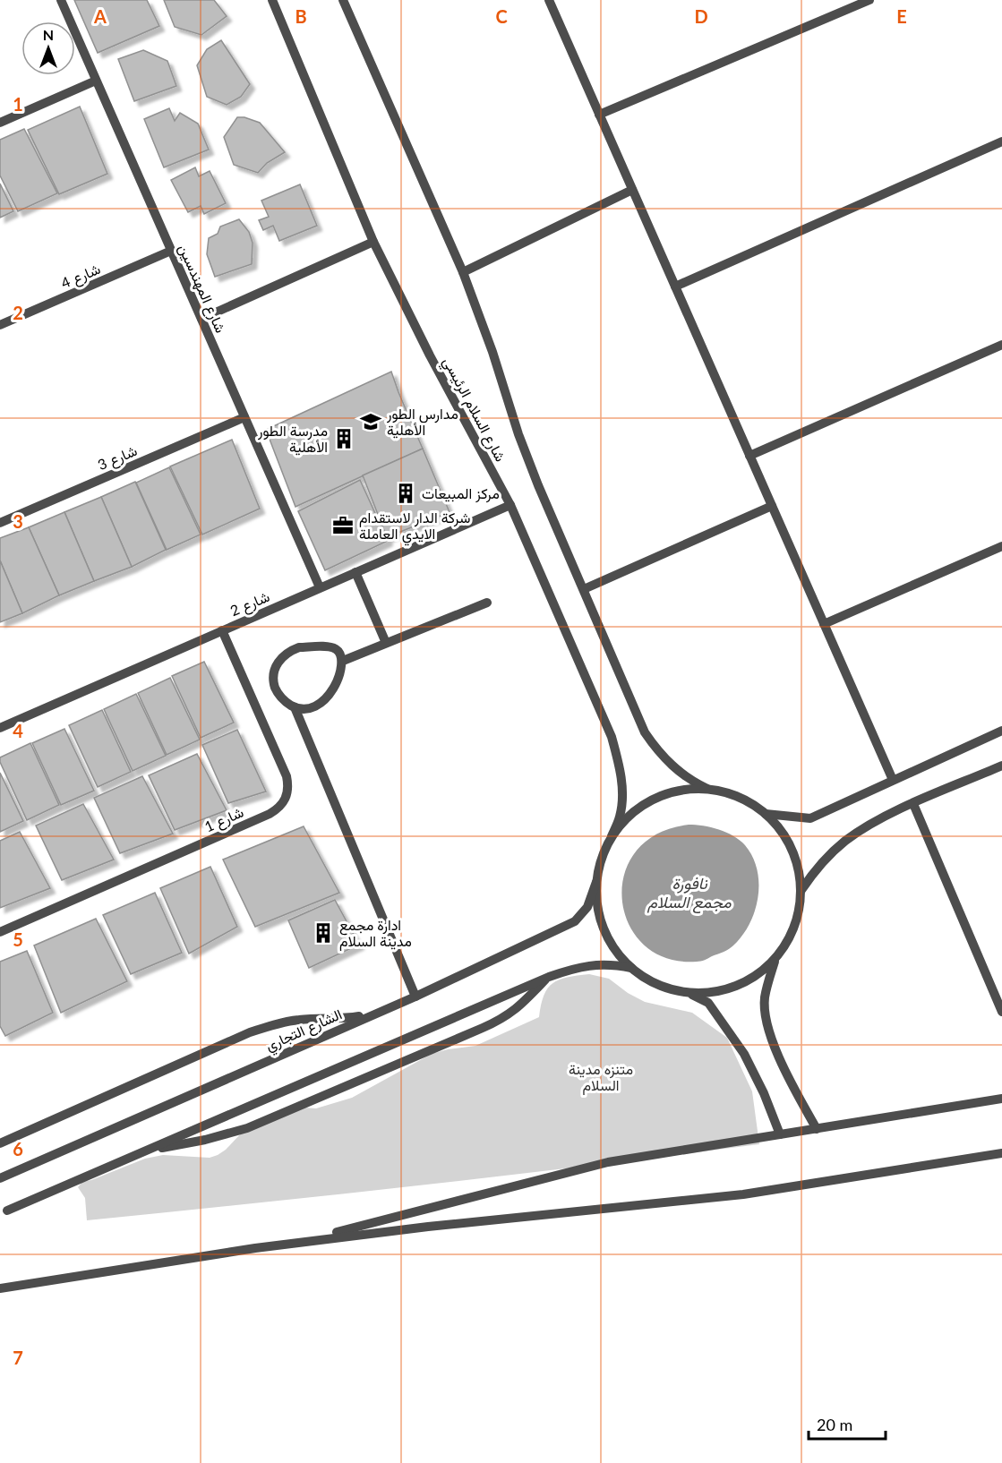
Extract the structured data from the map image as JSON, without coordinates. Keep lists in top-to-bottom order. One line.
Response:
{"streets":{"street":["شارع 4","شارع المهندسين","شارع السلام الرئيسي","شارع 3","شارع 2","شارع 1","الشارع التجاري"]},"crossings":[["شارع 4","شارع المهندسين"],["شارع المهندسين","شارع 3"],["شارع المهندسين","شارع 2"],["شارع السلام الرئيسي","شارع 2"],["شارع السلام الرئيسي","الشارع التجاري"],["شارع 2","شارع 1"]],"water":["نافورة مجمع السلام"],"parks":["متنزه مدينة السلام"],"places":{"school or university":["مدارس الطور الأهلية"],"building":["مدرسة الطور الأهلية","مركز المبيعات","ادارة مجمع مدينة السلام"],"office":["شركة الدار لاستقدام الايدي العاملة"]},"scale_bar":"20 m","north":"top","grid":{"columns":["A","B","C","D","E"],"rows":["1","2","3","4","5","6","7"]}}
